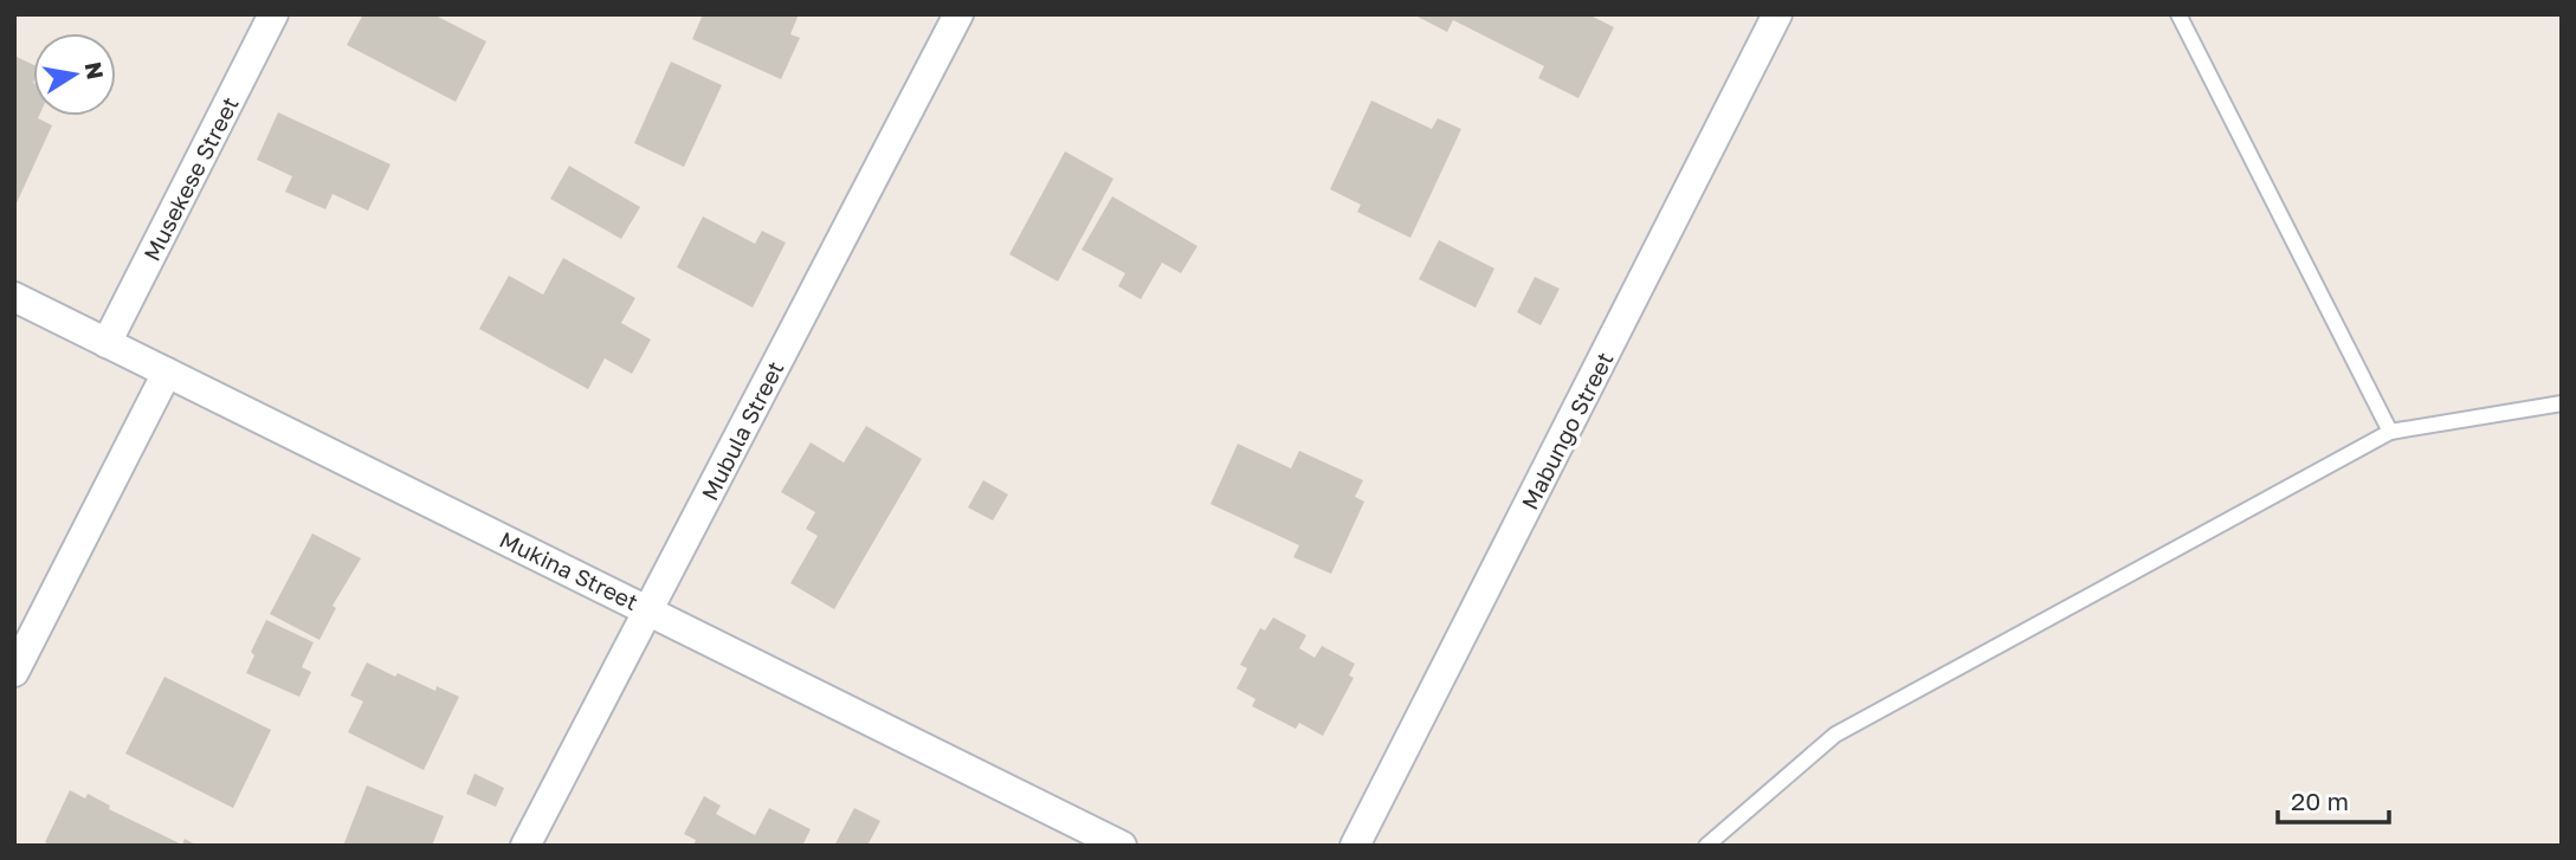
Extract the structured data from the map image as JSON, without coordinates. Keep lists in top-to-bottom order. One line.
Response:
{"streets":{"street":["Musekese Street","Mubula Street","Mabungo Street","Mukina Street"]},"crossings":[["Musekese Street","Mukina Street"],["Mubula Street","Mukina Street"]],"scale_bar":"20 m","north":"right"}
